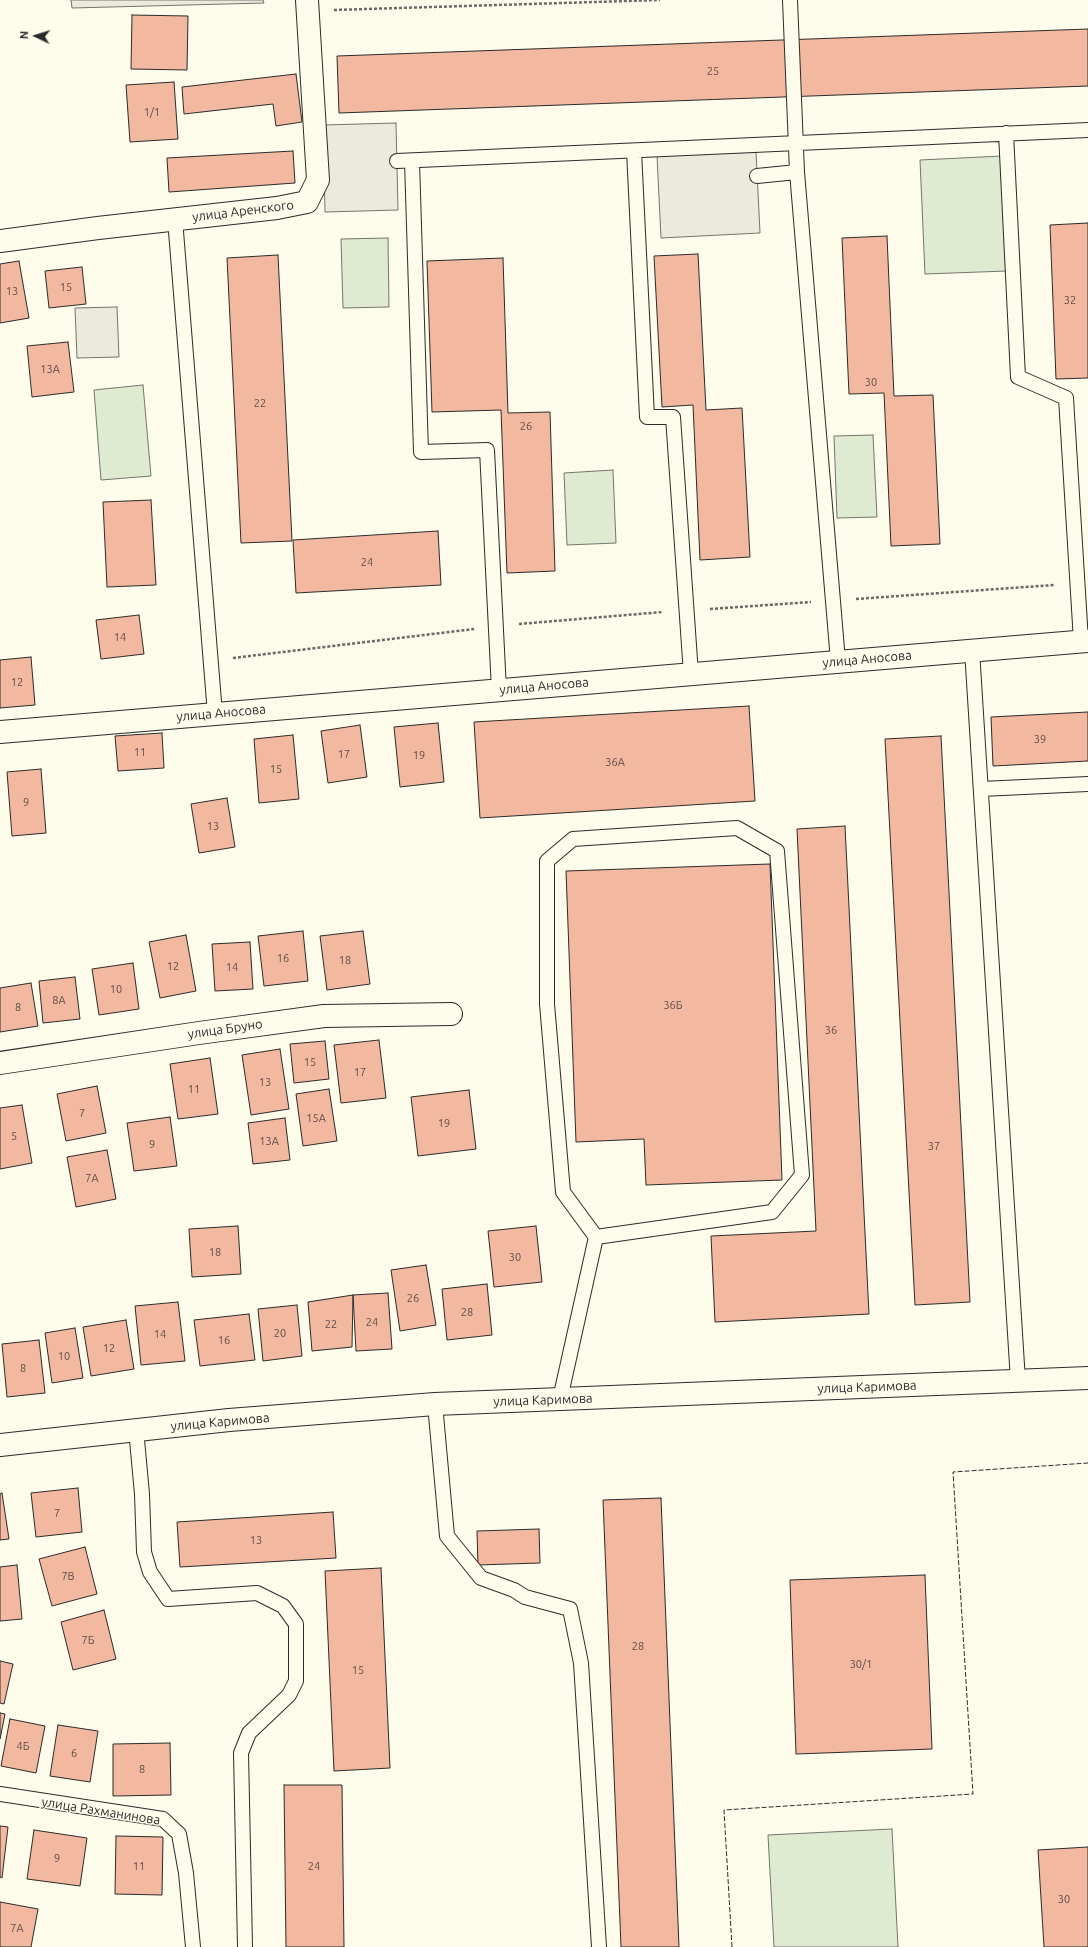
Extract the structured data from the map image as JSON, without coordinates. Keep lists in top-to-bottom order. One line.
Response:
{"streets":{"street":["улица Аренского","улица Аносова","улица Бруно","улица Каримова"],"lane":["улица Рахманинова"]},"house_numbers":["25","1/1","15","13","32","13А","30","22","26","24","14","12","39","11","17","19","36А","15","9","13","16","18","12","14","10","8А","36Б","8","36","15","17","13","11","7","15А","19","5","13А","9","37","7А","18","30","26","28","24","22","20","14","16","12","10","8","7","13","7В","7Б","28","30/1","15","4Б","6","8","9","11","24","30","7А"],"north":"left"}
